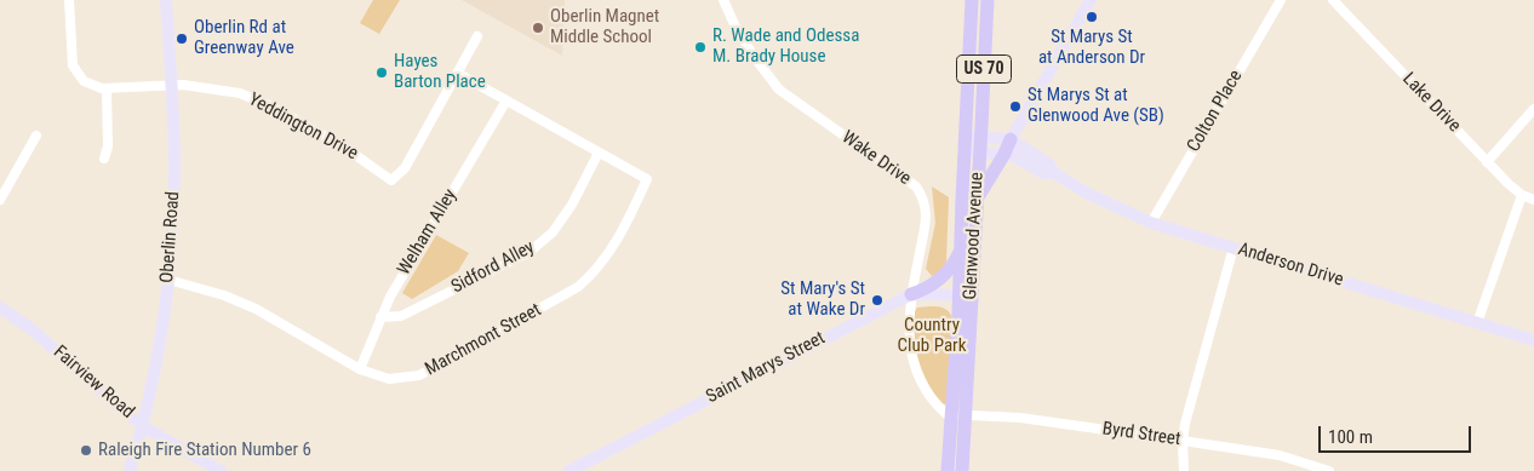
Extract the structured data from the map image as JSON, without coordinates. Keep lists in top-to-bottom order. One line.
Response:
{"streets":{"main road":["US 70","Glenwood Avenue","Oberlin Road","Anderson Drive","Saint Marys Street","Fairview Road"],"street":["Lake Drive","Colton Place","Yeddington Drive","Wake Drive","Welham Alley","Sidford Alley","Marchmont Street","Byrd Street"]},"crossings":[["Colton Place","Anderson Drive"],["Yeddington Drive","Oberlin Road"],["Wake Drive","Glenwood Avenue"],["Wake Drive","Saint Marys Street"],["Wake Drive","Byrd Street"],["Welham Alley","Sidford Alley"],["Welham Alley","Marchmont Street"],["Glenwood Avenue","Saint Marys Street"],["Glenwood Avenue","Byrd Street"],["Oberlin Road","Marchmont Street"],["Oberlin Road","Fairview Road"],["Sidford Alley","Marchmont Street"]],"parks":["Country Club Park"],"places":["St Marys St at Anderson Dr","Oberlin Magnet Middle School","Oberlin Rd at Greenway Ave","R. Wade and Odessa M. Brady House","Hayes Barton Place","St Marys St at Glenwood Ave (SB)","St Mary's St at Wake Dr","Raleigh Fire Station Number 6"],"scale_bar":"100 m"}
